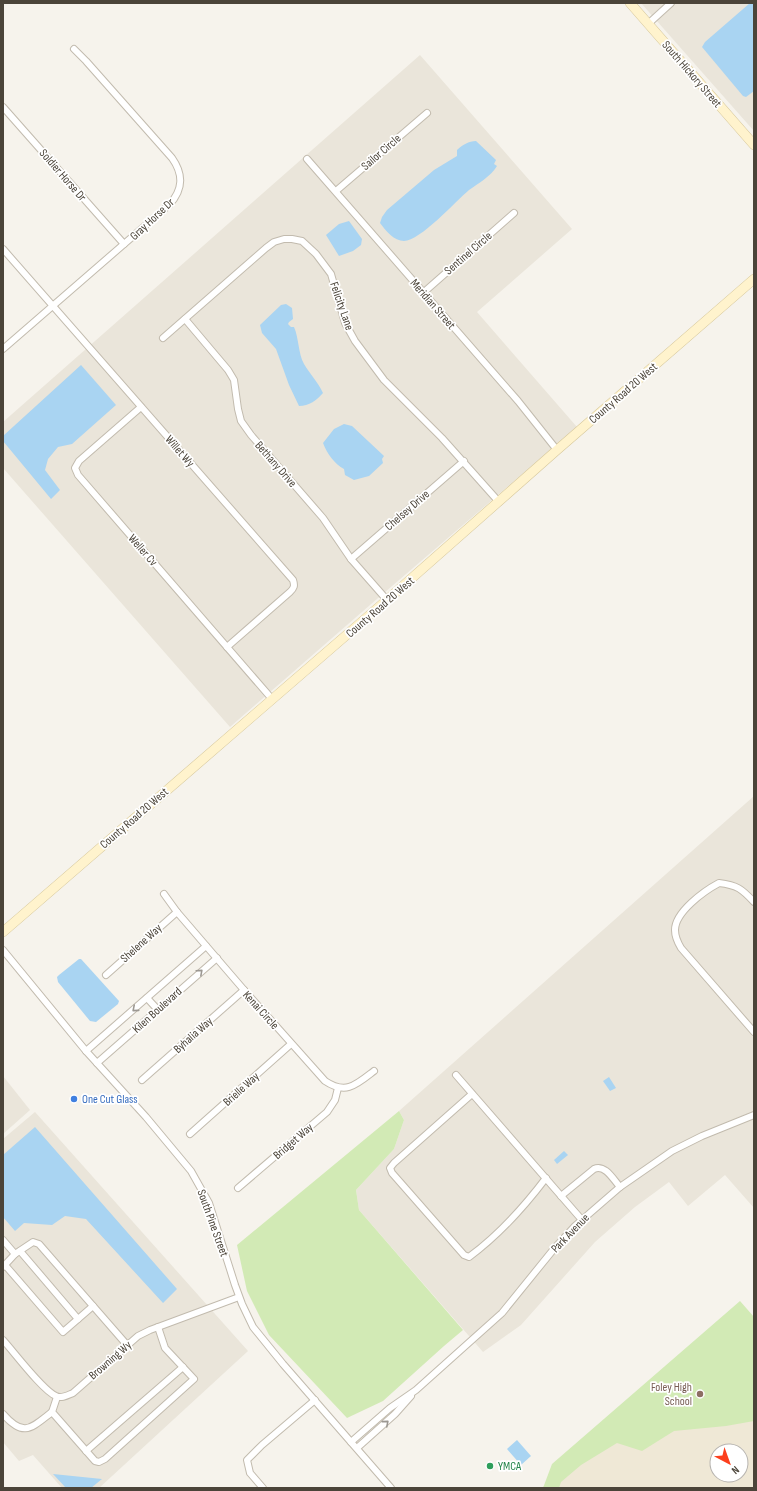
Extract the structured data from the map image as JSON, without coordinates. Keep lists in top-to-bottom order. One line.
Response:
{"streets":{"street":["South Hickory Street","Sailor Circle","Soldier Horse Dr","Gray Horse Dr","Sentinel Circle","Meridian Street","Felicity Lane","County Road 20 West","Willet Wy","Bethany Drive","Chelsey Drive","Weller Cv","Shelene Way","Kilen Boulevard","Kenai Circle","Byhalia Way","Brielle Way","Bridget Way","South Pine Street","Park Avenue","Browning Wy"]},"crossings":[["Sailor Circle","Meridian Street"],["Soldier Horse Dr","Gray Horse Dr"],["Gray Horse Dr","Willet Wy"],["Sentinel Circle","Meridian Street"],["Meridian Street","County Road 20 West"],["Felicity Lane","County Road 20 West"],["Felicity Lane","Bethany Drive"],["Felicity Lane","Chelsey Drive"],["County Road 20 West","Bethany Drive"],["County Road 20 West","Weller Cv"],["Willet Wy","Weller Cv"],["Bethany Drive","Chelsey Drive"],["Shelene Way","Kenai Circle"],["Kilen Boulevard","Kenai Circle"],["Kilen Boulevard","South Pine Street"],["Kenai Circle","Byhalia Way"],["Kenai Circle","Brielle Way"],["Kenai Circle","Bridget Way"],["South Pine Street","Park Avenue"],["South Pine Street","Browning Wy"]],"places":["One Cut Glass","Foley High School","YMCA"],"north":"bottom right"}
